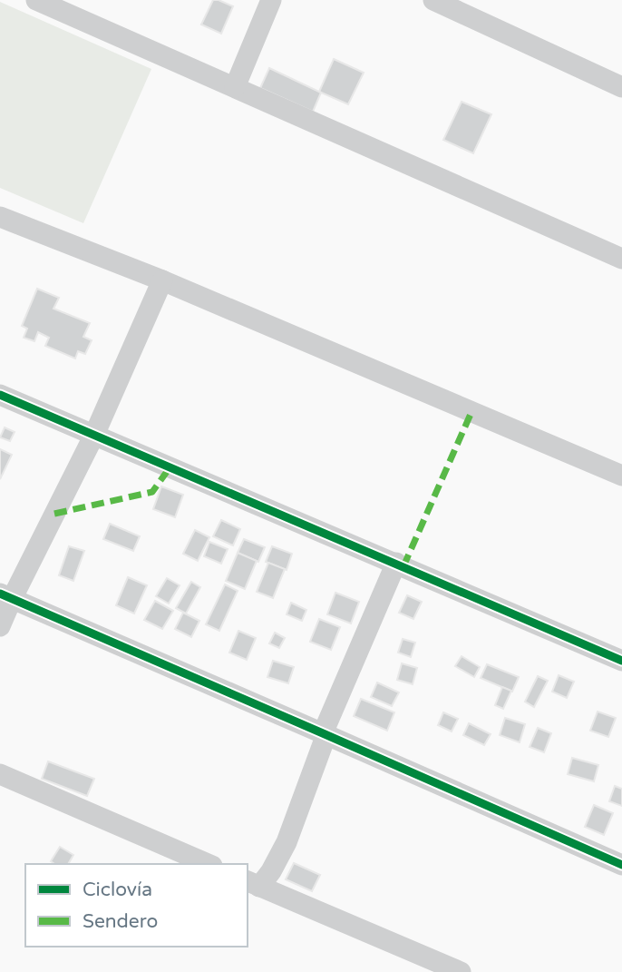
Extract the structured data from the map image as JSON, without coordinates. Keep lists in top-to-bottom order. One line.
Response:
{"legend":["Ciclovía","Sendero"]}
